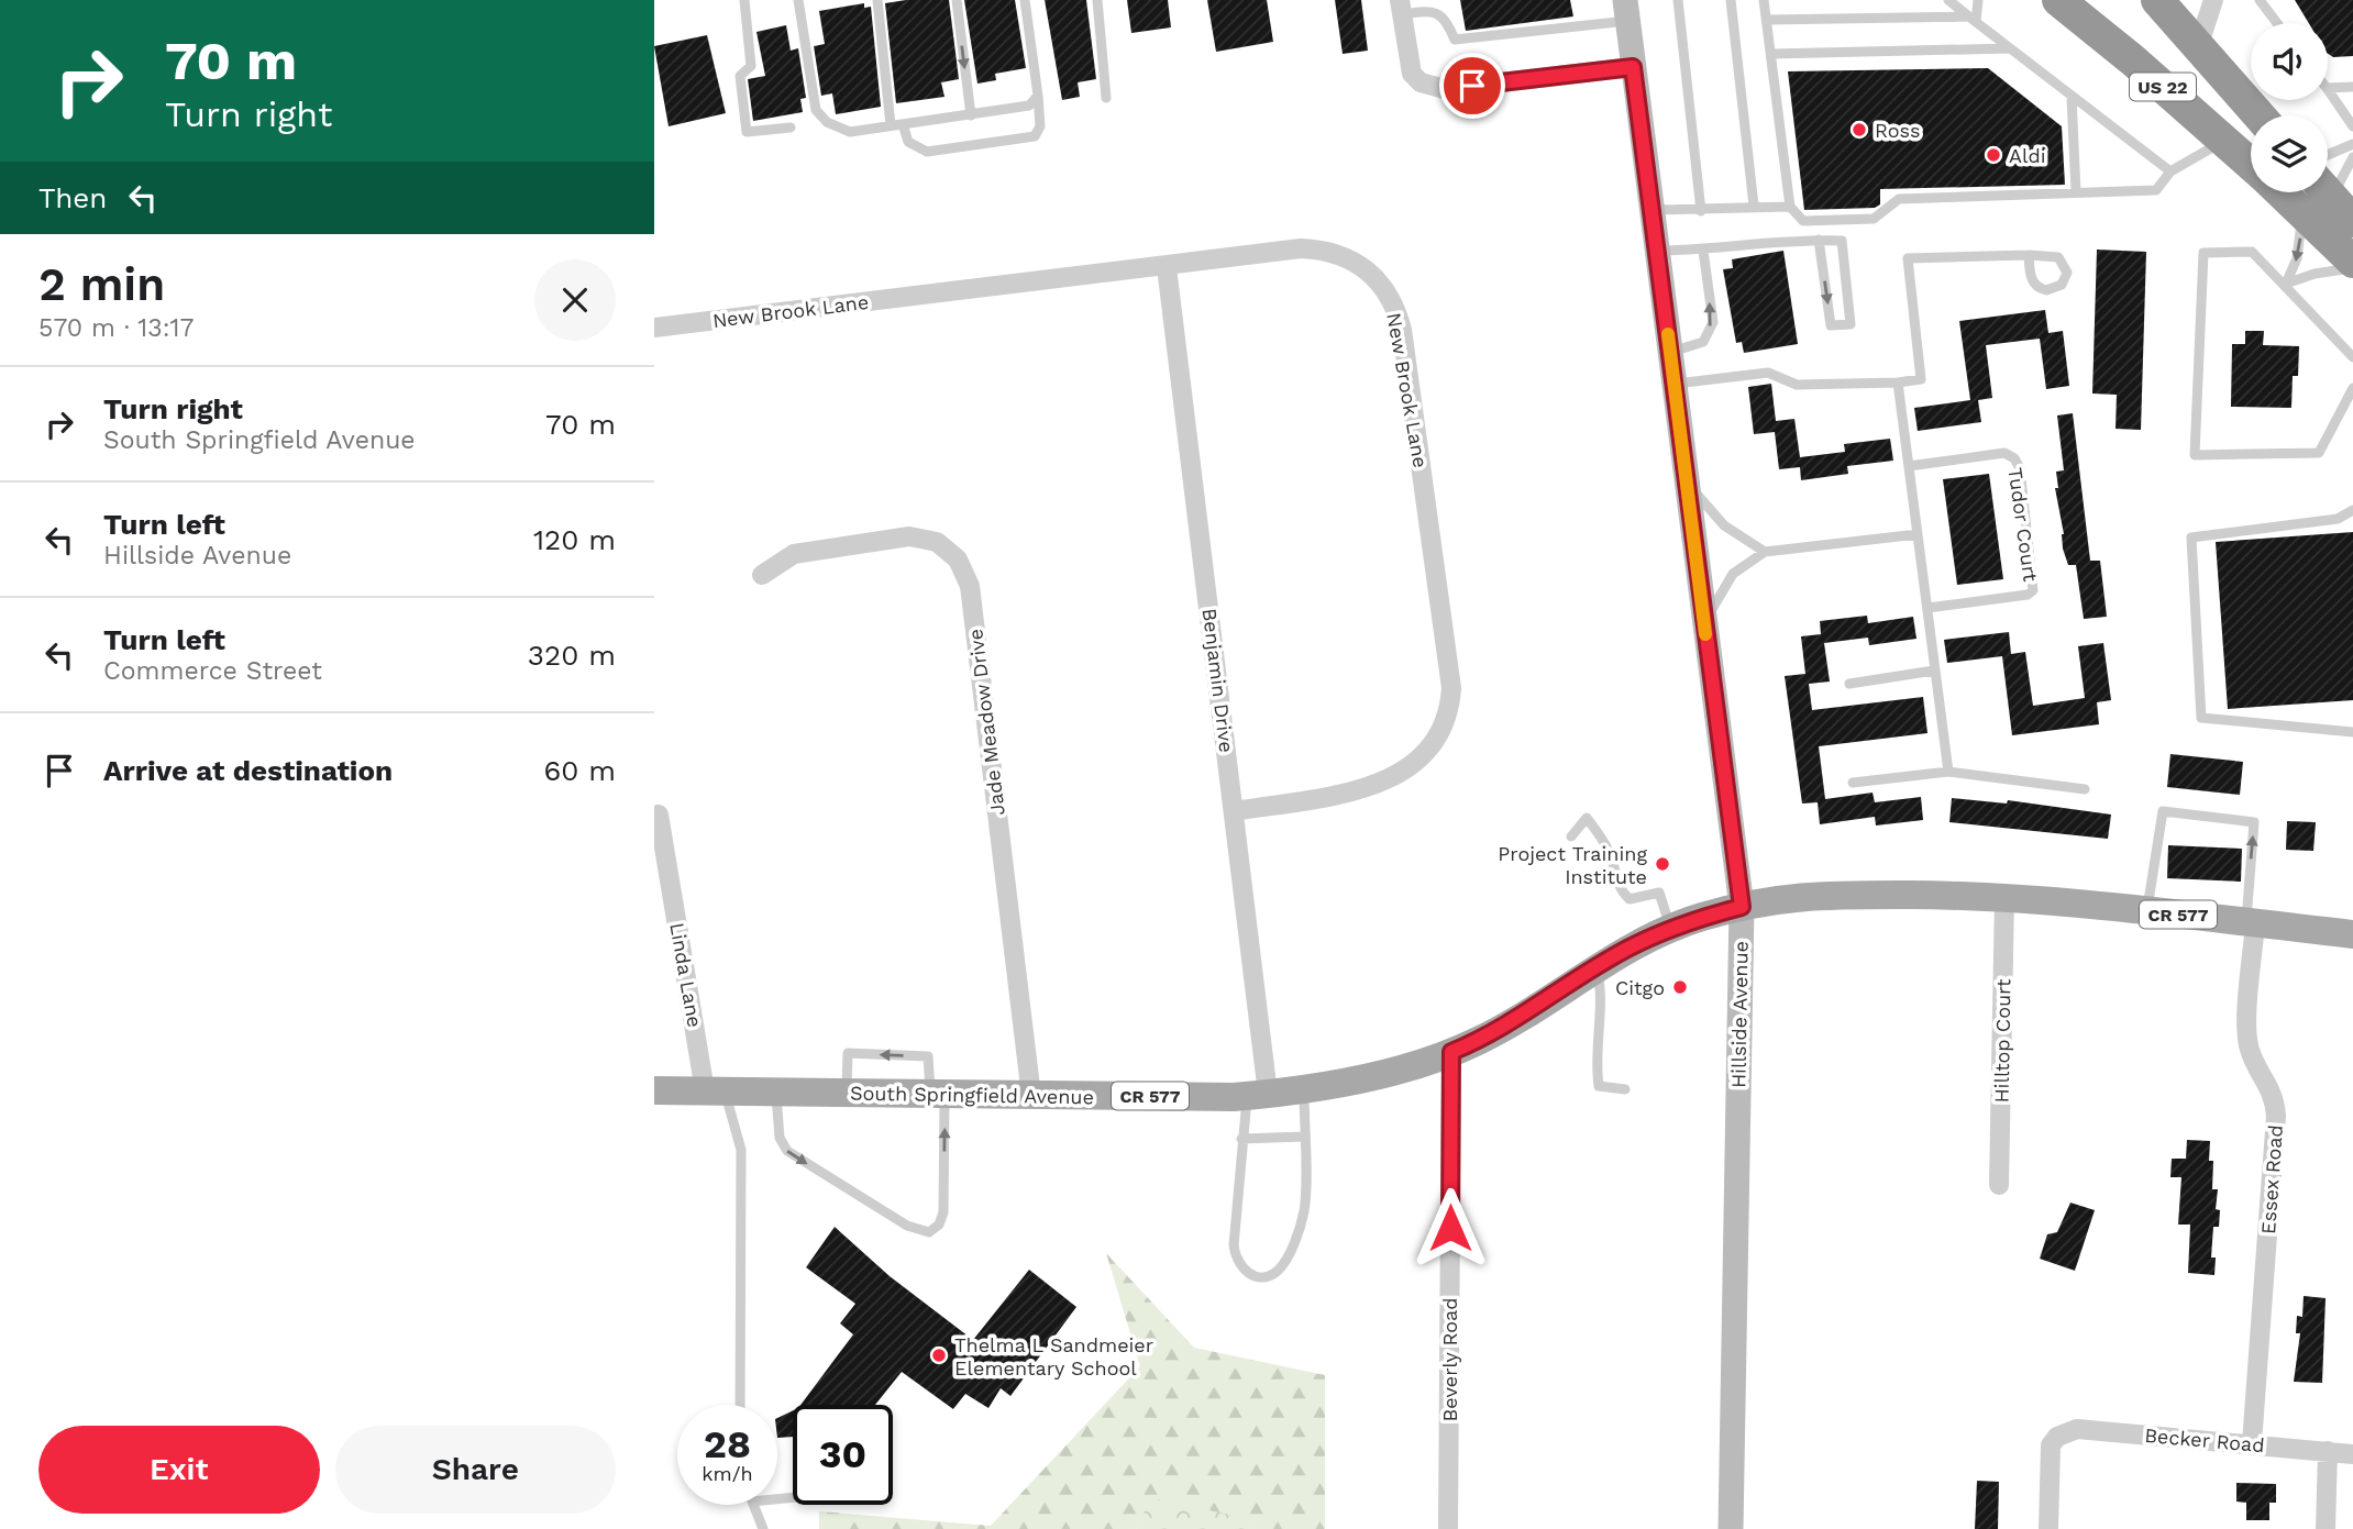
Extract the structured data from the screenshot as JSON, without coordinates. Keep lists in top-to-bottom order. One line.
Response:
{"streets":{"highway":["US 22"],"main road":["CR 577","South Springfield Avenue"],"street":["New Brook Lane","Benjamin Drive","Jade Meadow Drive","Linda Lane","Hillside Avenue","Hilltop Court","Essex Road","Beverly Road","Becker Road"],"lane":["Tudor Court"]},"crossings":[["New Brook Lane","Benjamin Drive"],["Benjamin Drive","South Springfield Avenue"],["Jade Meadow Drive","South Springfield Avenue"],["Linda Lane","South Springfield Avenue"],["Hillside Avenue","South Springfield Avenue"],["Hilltop Court","South Springfield Avenue"],["South Springfield Avenue","Essex Road"],["South Springfield Avenue","Beverly Road"],["Essex Road","Becker Road"]],"places":["Ross","Aldi","Project Training Institute","Citgo","Thelma L Sandmeier Elementary School"],"page":{"turn":["70 m","Turn right"],"then":"Then","heading":["2 min","570 m · 13:17"],"list":[{"name":"Turn right","note":"South Springfield Avenue","value":"70 m"},{"name":"Turn left","note":"Hillside Avenue","value":"120 m"},{"name":"Turn left","note":"Commerce Street","value":"320 m"},{"name":"Arrive at destination","value":"60 m"}],"speed":"28 km/h","limit":"30","buttons":["Exit","Share"]}}
